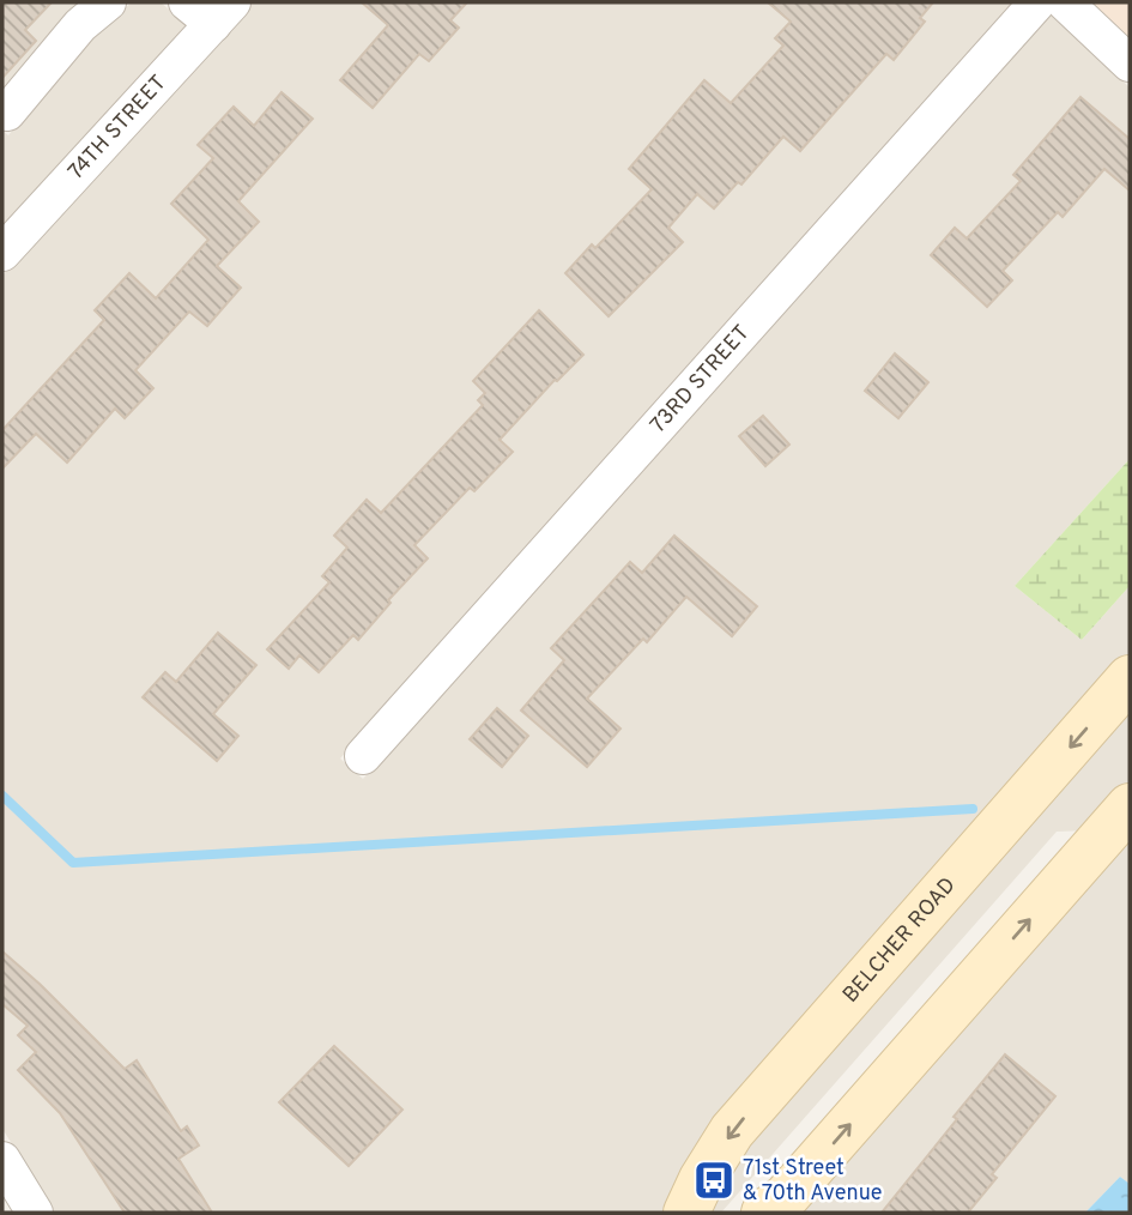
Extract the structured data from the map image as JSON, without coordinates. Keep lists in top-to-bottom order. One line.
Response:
{"streets":{"main road":["BELCHER ROAD"],"street":["74TH STREET","73RD STREET"]},"places":{"bus stop":["71st Street & 70th Avenue"]}}
